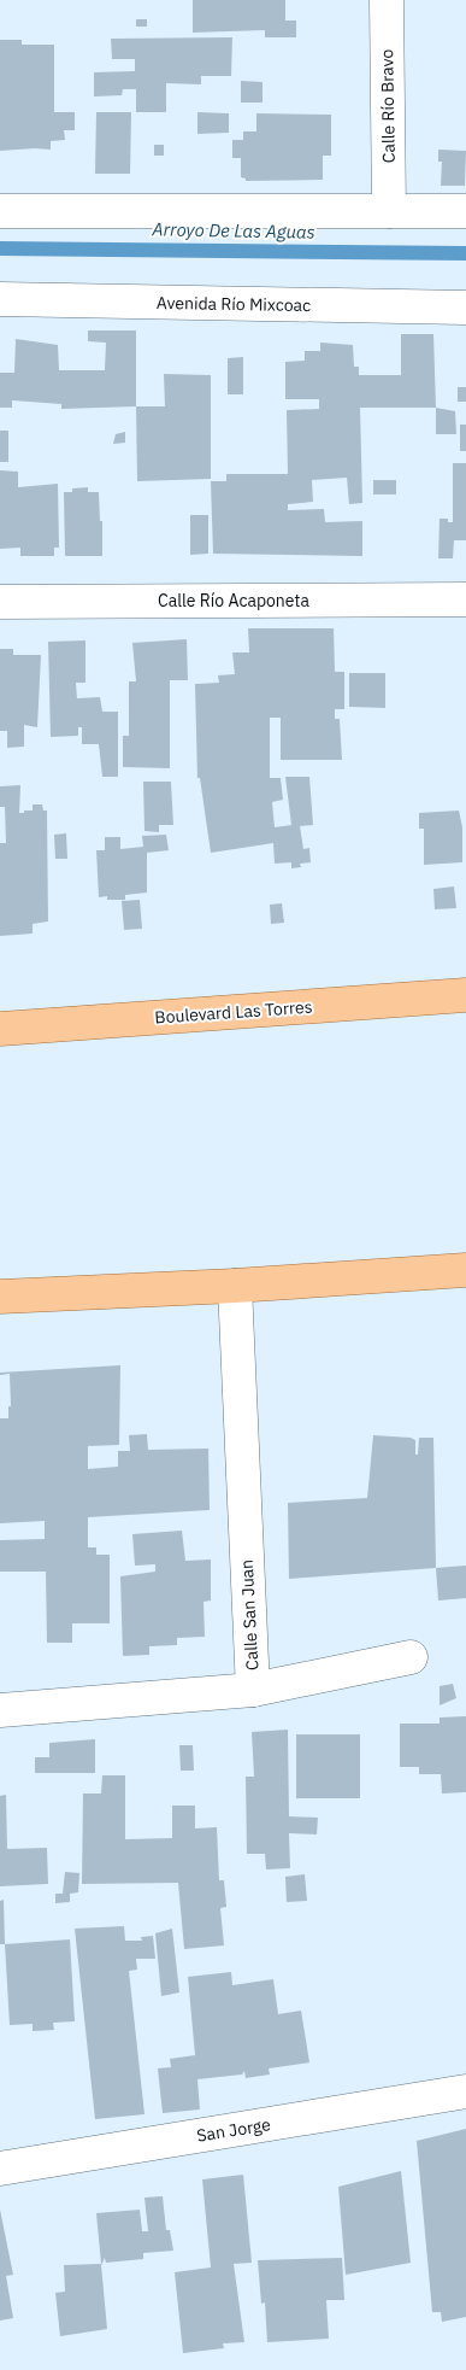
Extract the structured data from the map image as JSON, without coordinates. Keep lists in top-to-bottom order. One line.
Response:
{"streets":{"main road":["Boulevard Las Torres"],"street":["Calle Río Bravo","Avenida Río Mixcoac","Calle Río Acaponeta","Calle San Juan","San Jorge"]},"water":["Arroyo De Las Aguas"]}
